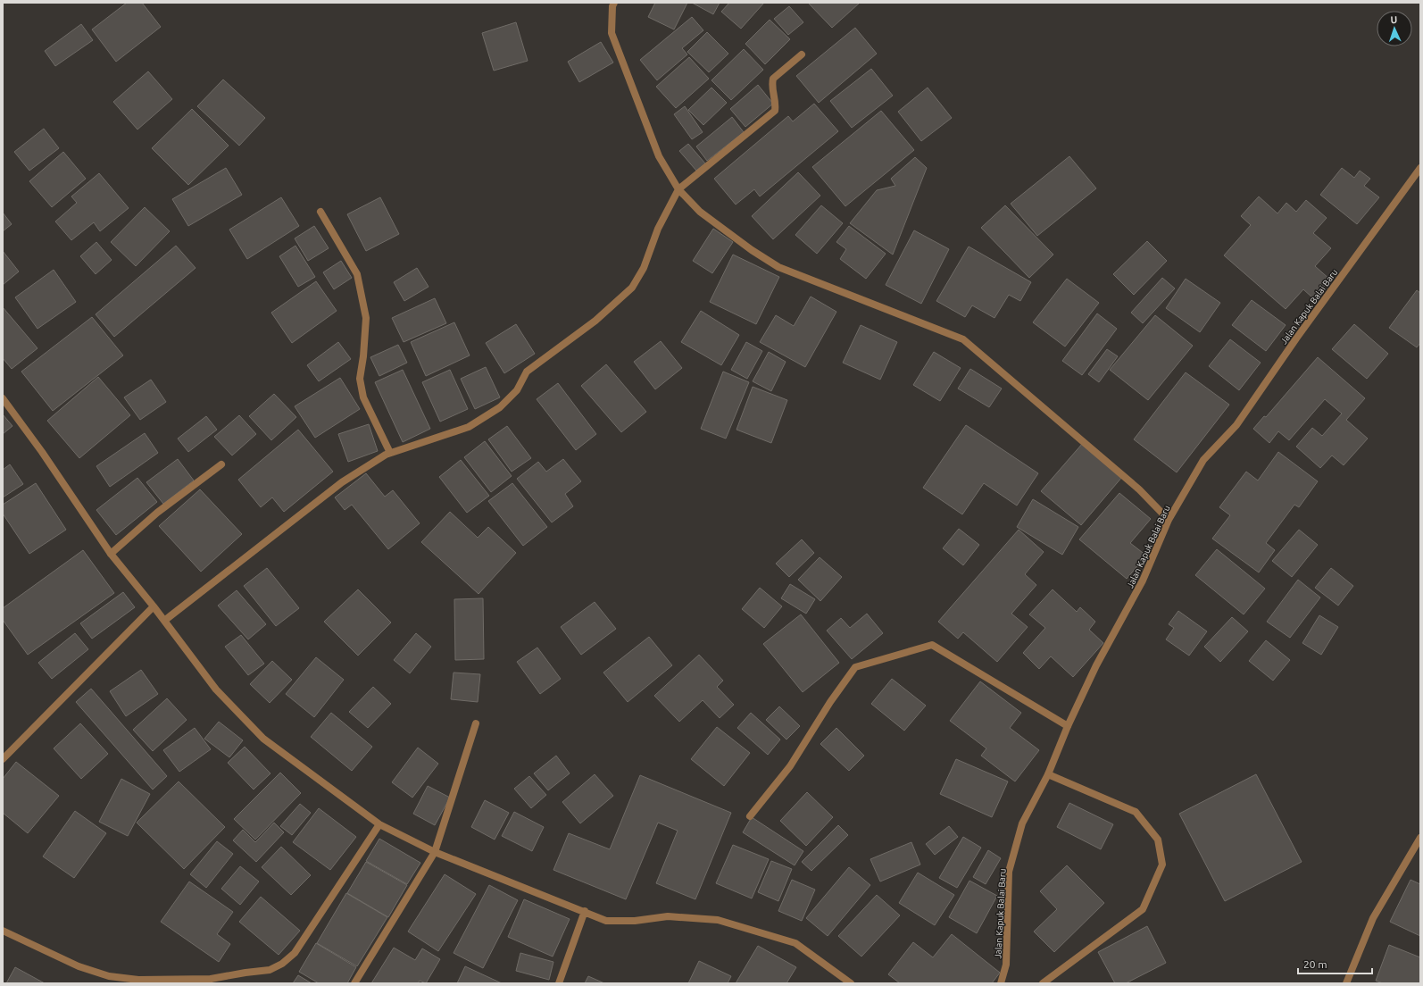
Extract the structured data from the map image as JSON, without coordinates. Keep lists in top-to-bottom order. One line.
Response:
{"streets":{"street":["Jalan Kapuk Balai Baru"]},"scale_bar":"20 m","north":"top"}
